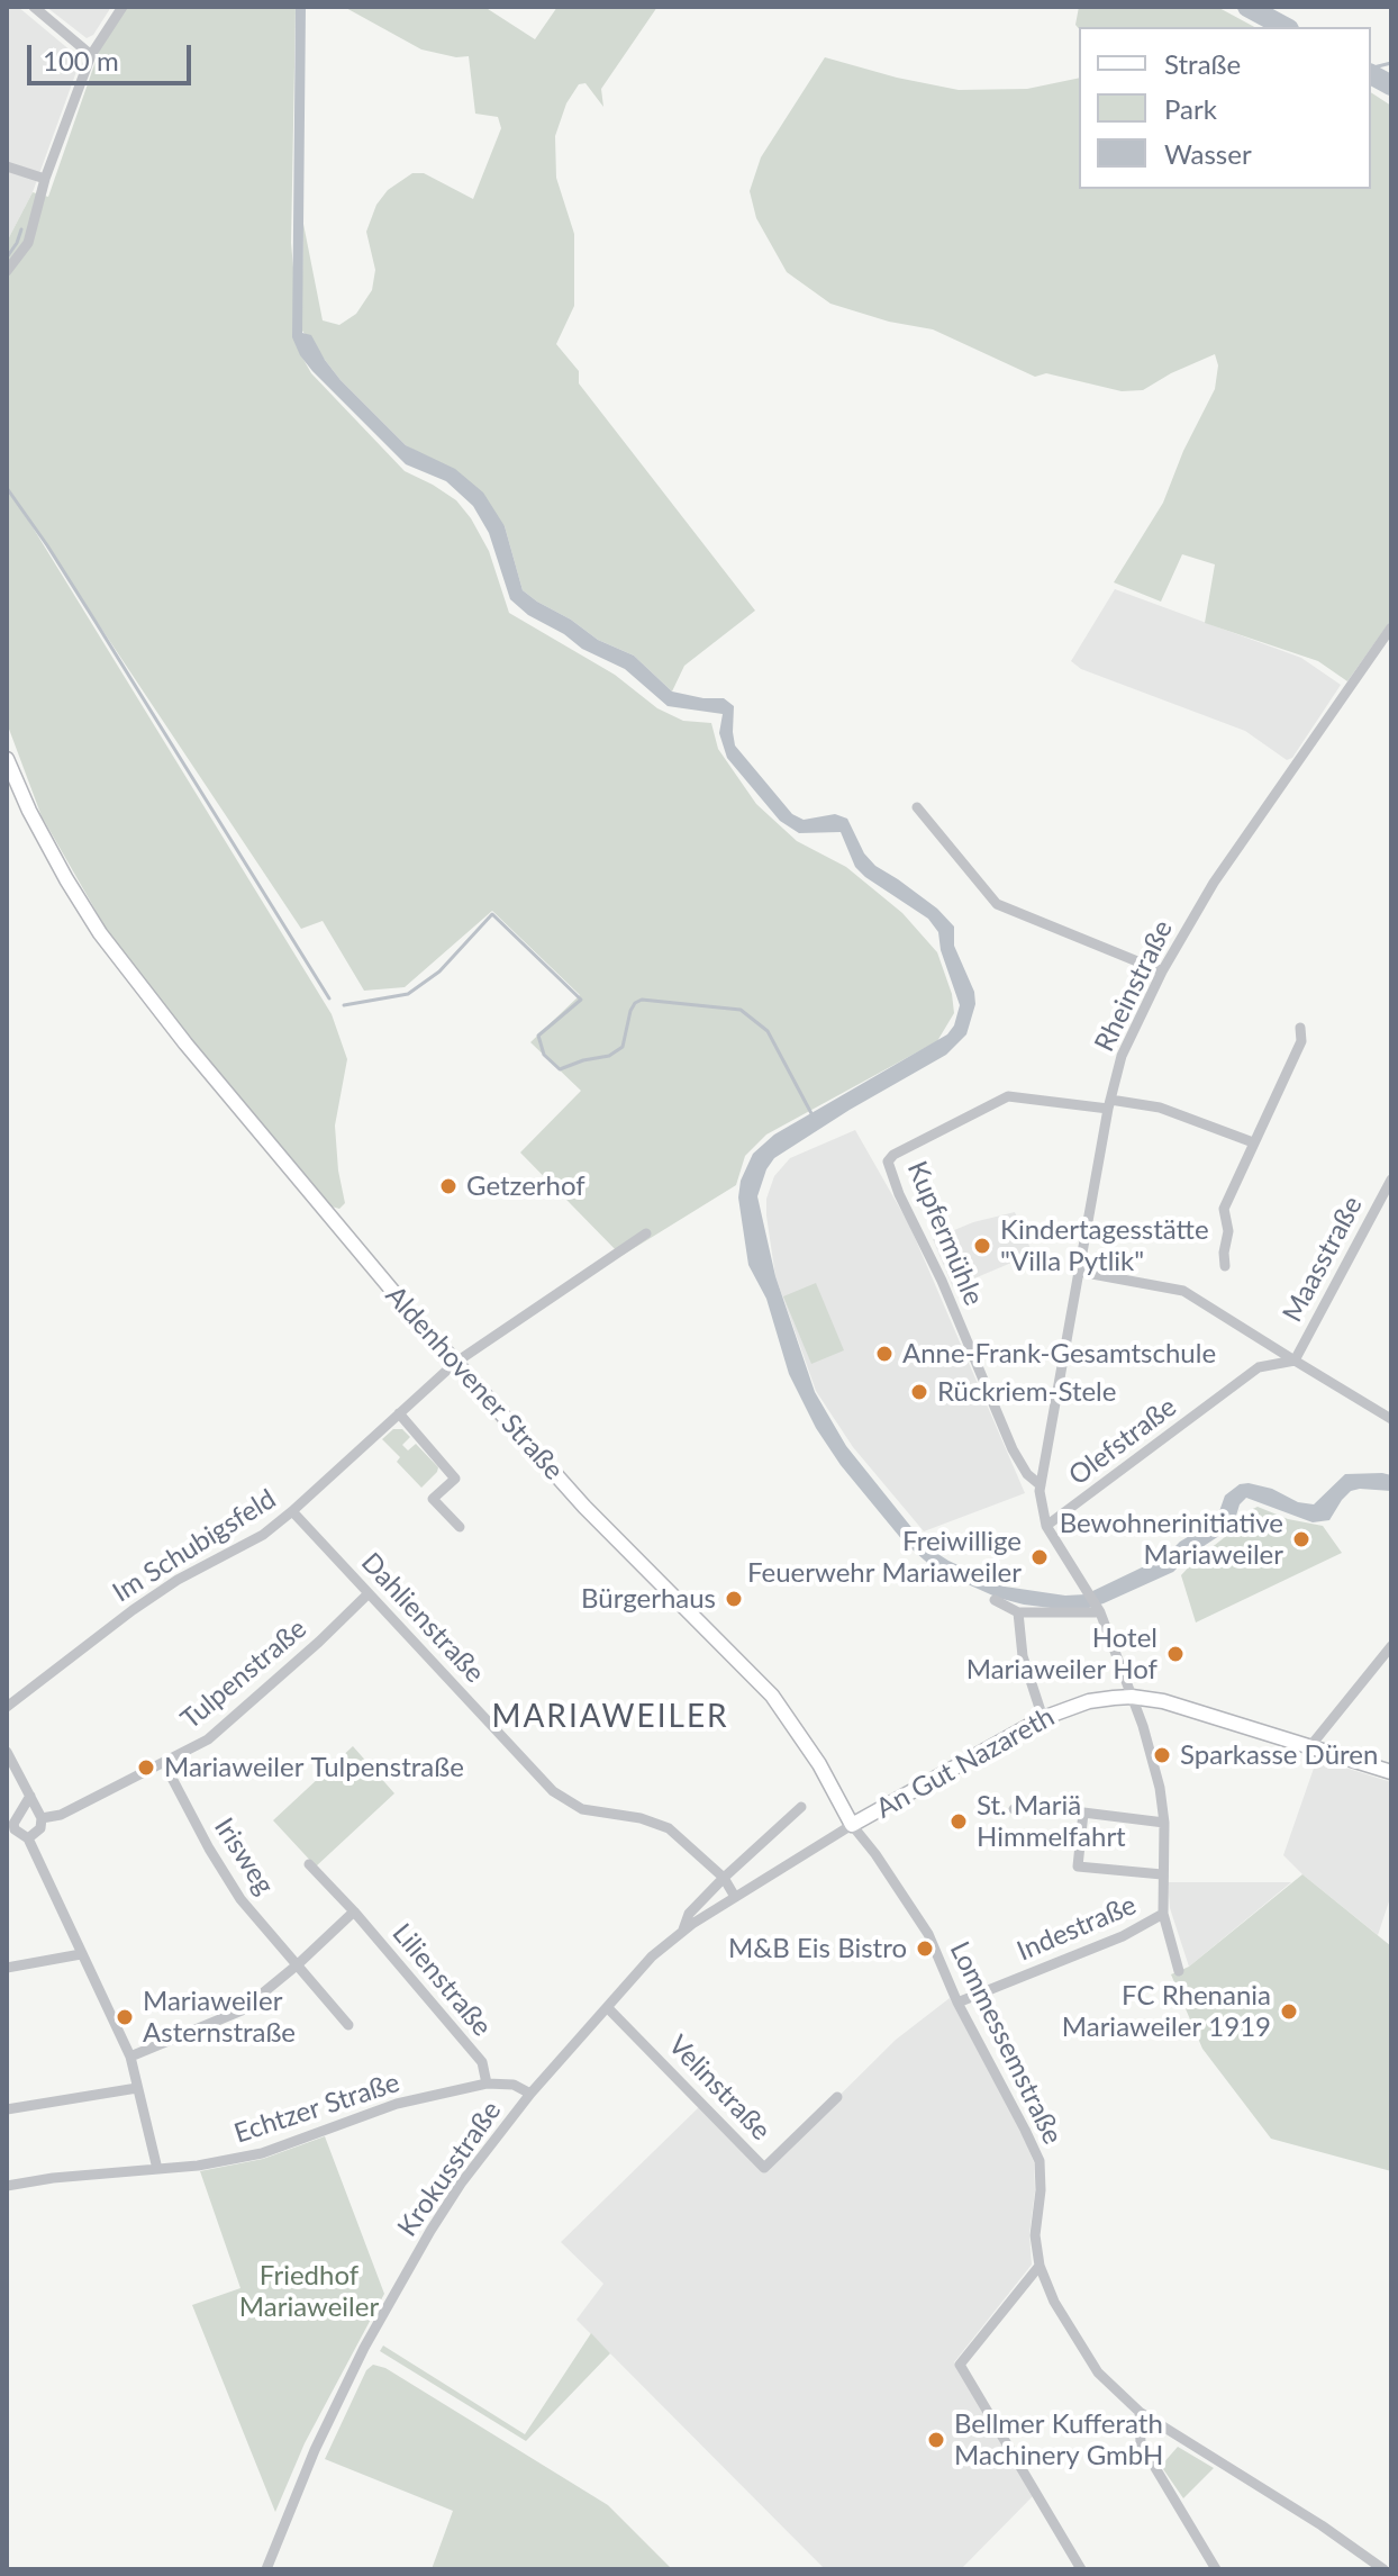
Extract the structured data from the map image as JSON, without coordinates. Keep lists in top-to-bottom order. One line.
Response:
{"streets":{"main road":["Aldenhovener Straße","An Gut Nazareth"],"street":["Rheinstraße","Kupfermühle","Maasstraße","Olefstraße","Im Schubigsfeld","Dahlienstraße","Tulpenstraße","Irisweg","Indestraße","Lilienstraße","Lommessemstraße","Velinstraße","Echtzer Straße","Krokusstraße"]},"crossings":[["Rheinstraße","Kupfermühle"],["Rheinstraße","Olefstraße"],["Maasstraße","Olefstraße"],["Aldenhovener Straße","Im Schubigsfeld"],["Aldenhovener Straße","An Gut Nazareth"],["Aldenhovener Straße","Lommessemstraße"],["Aldenhovener Straße","Krokusstraße"],["Im Schubigsfeld","Dahlienstraße"],["Dahlienstraße","Tulpenstraße"],["Dahlienstraße","Krokusstraße"],["Tulpenstraße","Irisweg"],["An Gut Nazareth","Indestraße"],["An Gut Nazareth","Lommessemstraße"],["An Gut Nazareth","Krokusstraße"],["Indestraße","Lommessemstraße"],["Lilienstraße","Echtzer Straße"],["Lommessemstraße","Krokusstraße"],["Velinstraße","Krokusstraße"],["Echtzer Straße","Krokusstraße"]],"districts":["MARIAWEILER"],"parks":["Friedhof Mariaweiler"],"places":["Getzerhof","Kindertagesstätte \"Villa Pytlik\"","Anne-Frank-Gesamtschule","Rückriem-Stele","Bewohnerinitiative Mariaweiler","Freiwillige Feuerwehr Mariaweiler","Bürgerhaus","Hotel Mariaweiler Hof","Sparkasse Düren","Mariaweiler Tulpenstraße","St. Mariä Himmelfahrt","M&B Eis Bistro","FC Rhenania Mariaweiler 1919","Mariaweiler Asternstraße","Bellmer Kufferath Machinery GmbH"],"legend":["Straße","Park","Wasser"],"scale_bar":"100 m"}
